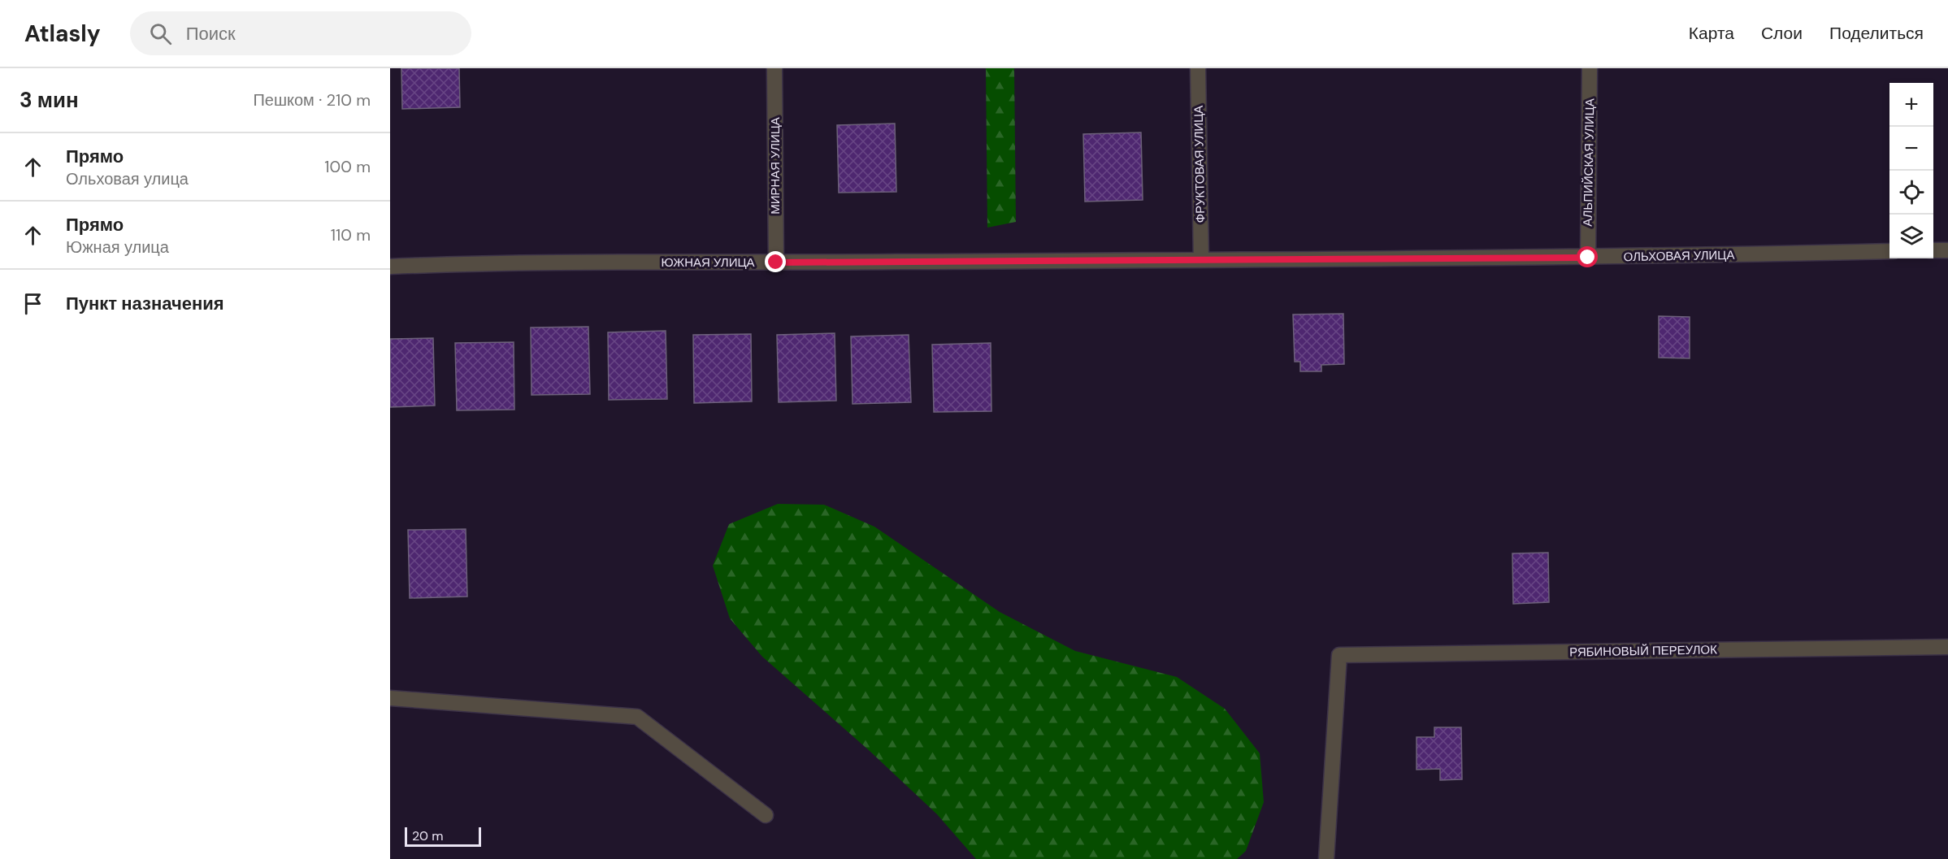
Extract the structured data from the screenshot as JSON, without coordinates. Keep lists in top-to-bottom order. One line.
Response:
{"streets":{"street":["АЛЬПИЙСКАЯ УЛИЦА","ФРУКТОВАЯ УЛИЦА","МИРНАЯ УЛИЦА","ОЛЬХОВАЯ УЛИЦА","ЮЖНАЯ УЛИЦА","РЯБИНОВЫЙ ПЕРЕУЛОК"]},"crossings":[["АЛЬПИЙСКАЯ УЛИЦА","ОЛЬХОВАЯ УЛИЦА"],["ФРУКТОВАЯ УЛИЦА","ОЛЬХОВАЯ УЛИЦА"],["ФРУКТОВАЯ УЛИЦА","ЮЖНАЯ УЛИЦА"],["МИРНАЯ УЛИЦА","ЮЖНАЯ УЛИЦА"],["ОЛЬХОВАЯ УЛИЦА","ЮЖНАЯ УЛИЦА"]],"scale_bar":"20 m","page":{"header":"Atlasly","search":"Поиск","nav":["Карта","Слои","Поделиться"],"heading":["3 мин","Пешком · 210 m"],"map_buttons":["+","−"],"list":[["Прямо","Ольховая улица","100 m"],["Прямо","Южная улица","110 m"],"Пункт назначения"],"scale":"20 m"}}
